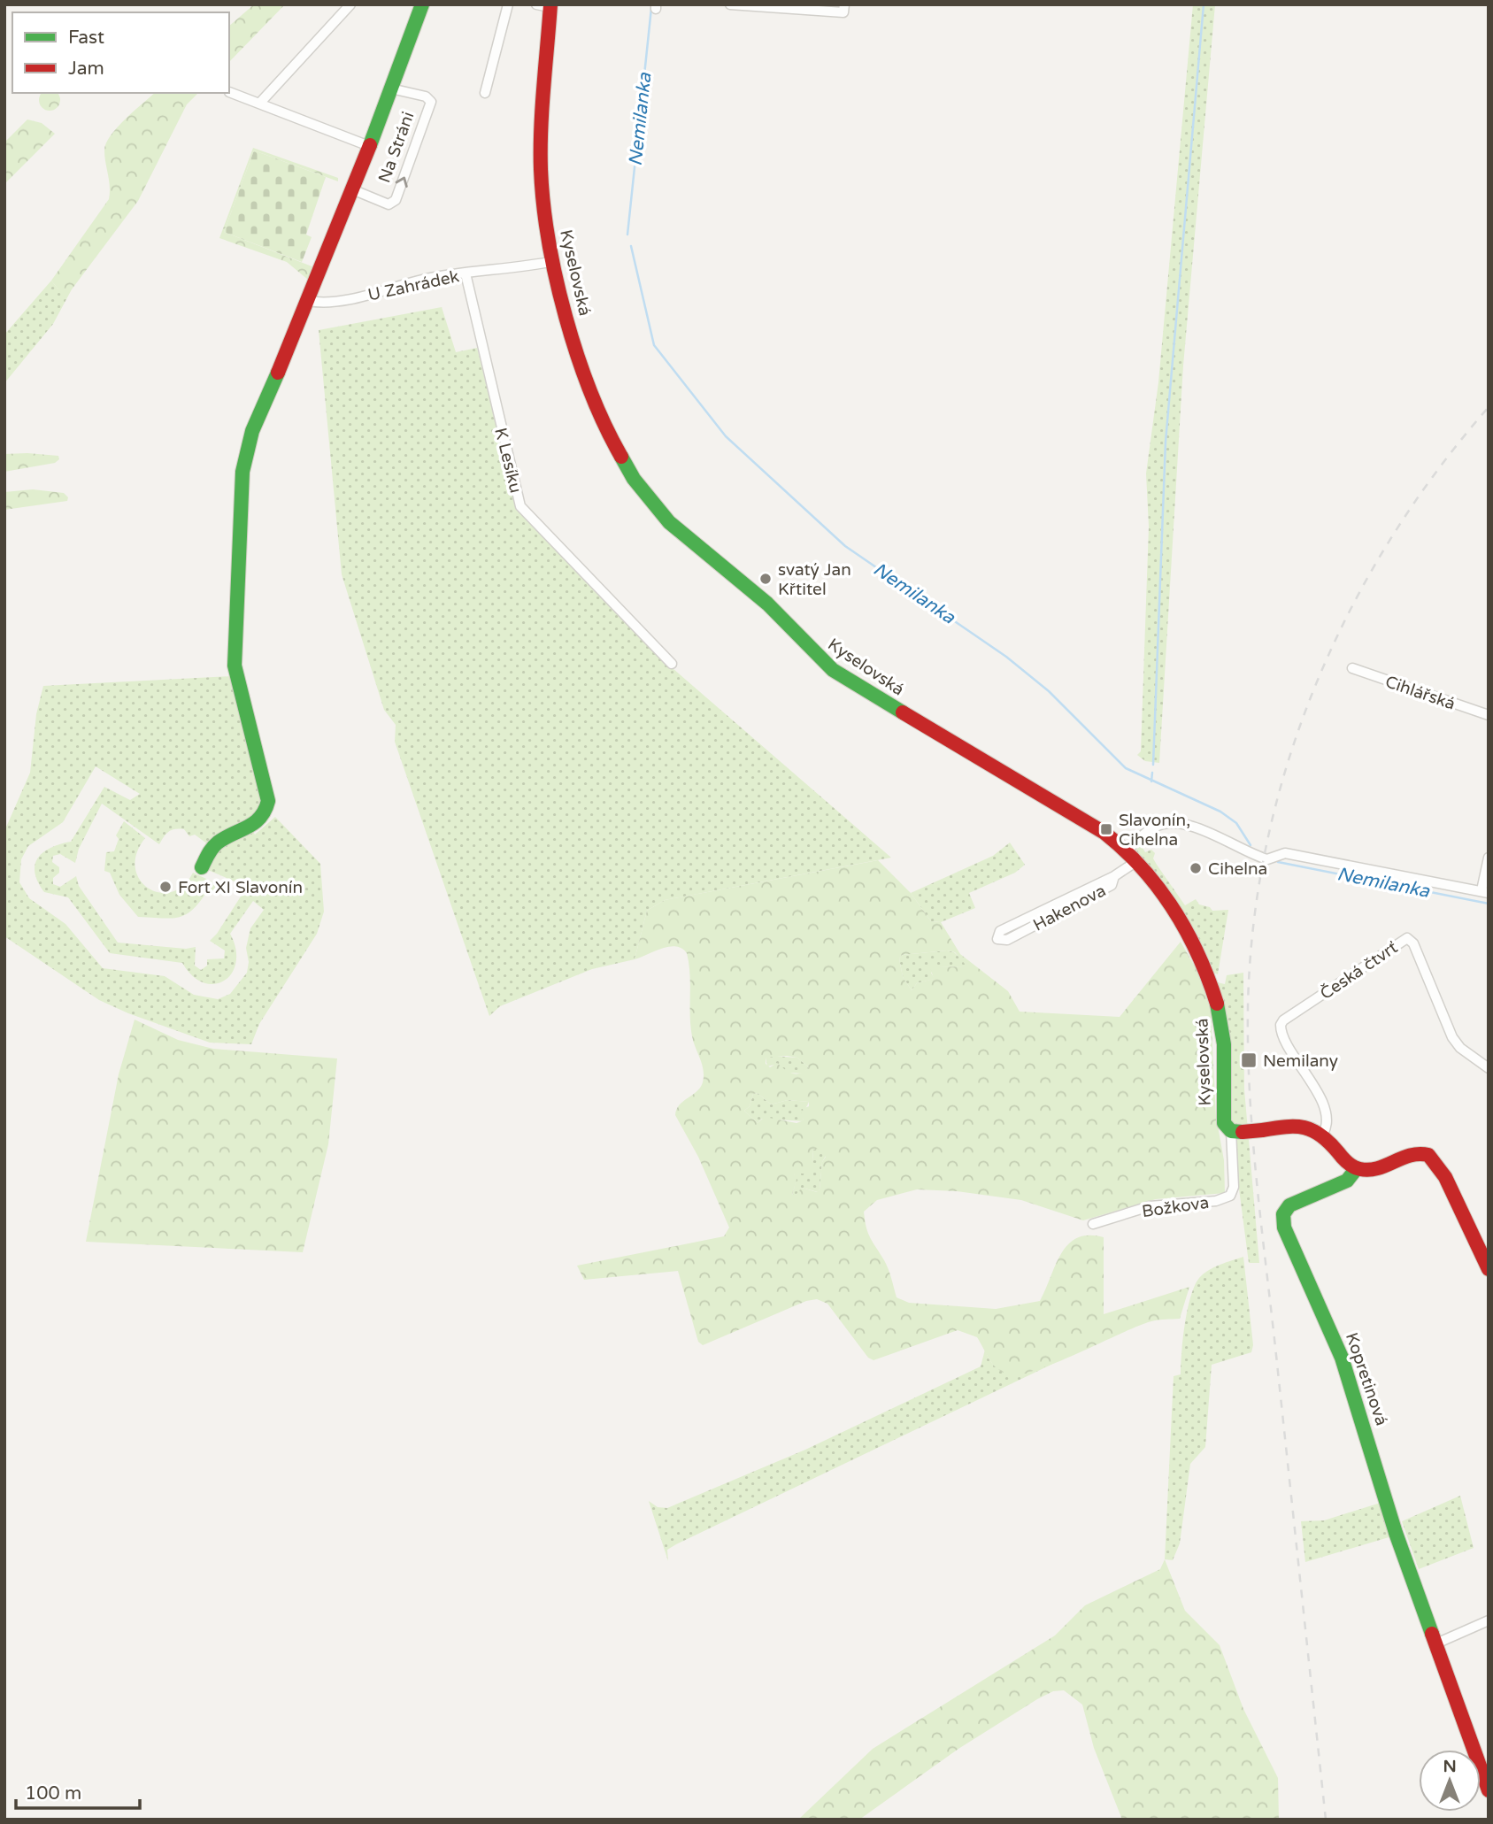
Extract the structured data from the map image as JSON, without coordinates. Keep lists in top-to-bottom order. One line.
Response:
{"streets":{"street":["Na Stráni","Kyselovská","U Zahrádek","K Lesíku","Cihlářská","Hakenova","Česká čtvrť","Božkova","Kopretinová"]},"crossings":[["Na Stráni","U Zahrádek"],["Kyselovská","U Zahrádek"],["Kyselovská","Božkova"],["U Zahrádek","K Lesíku"]],"water":["Nemilanka"],"places":{"other":["svatý Jan Křtitel","Cihelna","Fort XI Slavonín"],"transit":["Slavonín, Cihelna","Nemilany"]},"legend":["Fast","Jam"],"scale_bar":"100 m","north":"top"}
